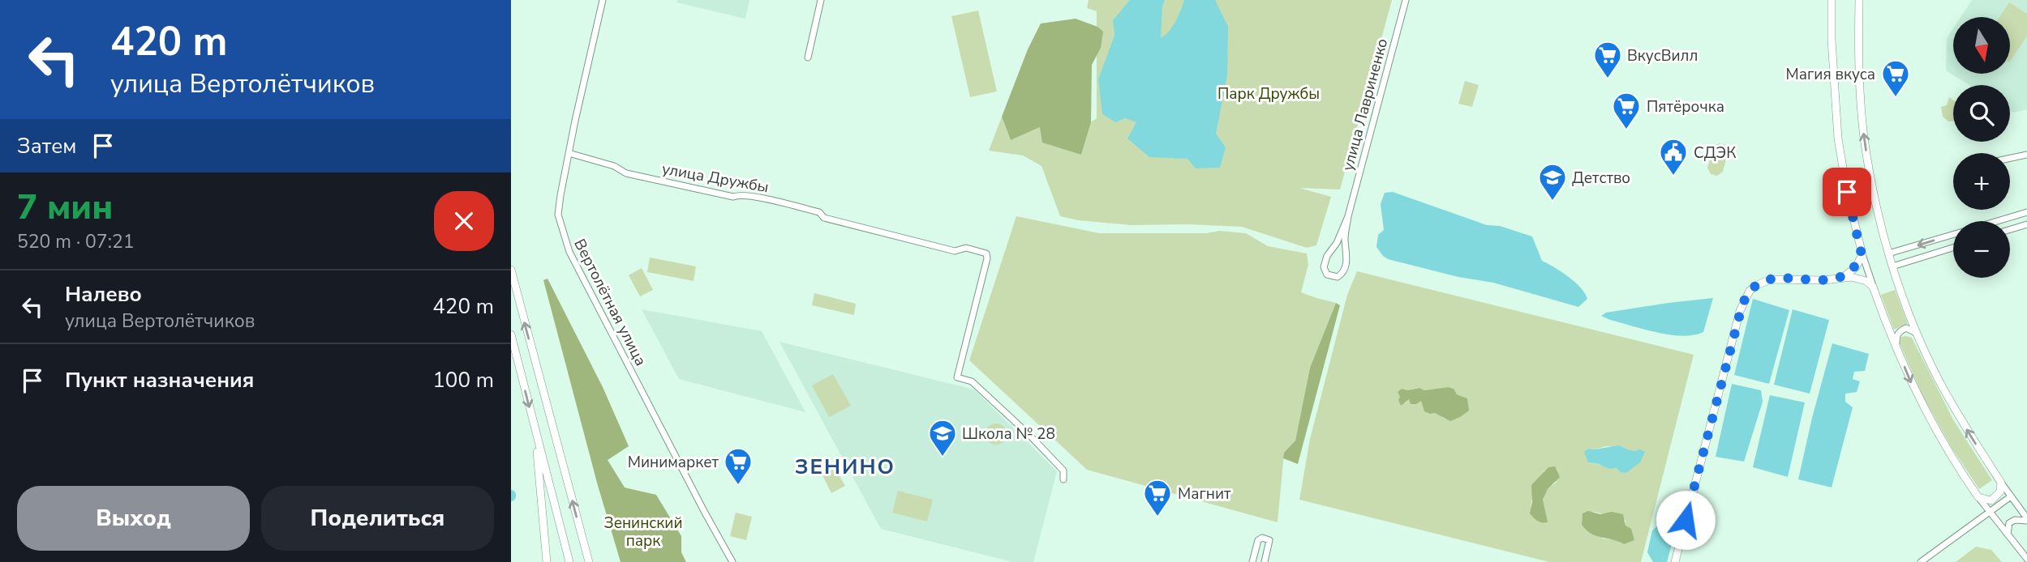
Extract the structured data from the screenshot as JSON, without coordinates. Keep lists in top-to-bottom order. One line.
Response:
{"streets":{"street":["улица Лавриненко","улица Дружбы","Вертолётная улица"]},"crossings":[["улица Дружбы","Вертолётная улица"]],"districts":["ЗЕНИНО"],"parks":["Парк Дружбы","Зенинский парк"],"places":{"supermarket":["ВкусВилл","Магия вкуса","Пятёрочка","Минимаркет","Магнит"],"public building":["СДЭК"],"school or university":["Детство","Школа № 28"]},"north":"bottom","page":{"turn":["420 m","улица Вертолётчиков"],"map_buttons":["+","−"],"then":"Затем","heading":["7 мин","520 m · 07:21"],"list":[{"name":"Налево","note":"улица Вертолётчиков","value":"420 m"},{"name":"Пункт назначения","value":"100 m"}],"buttons":["Выход","Поделиться"]}}
